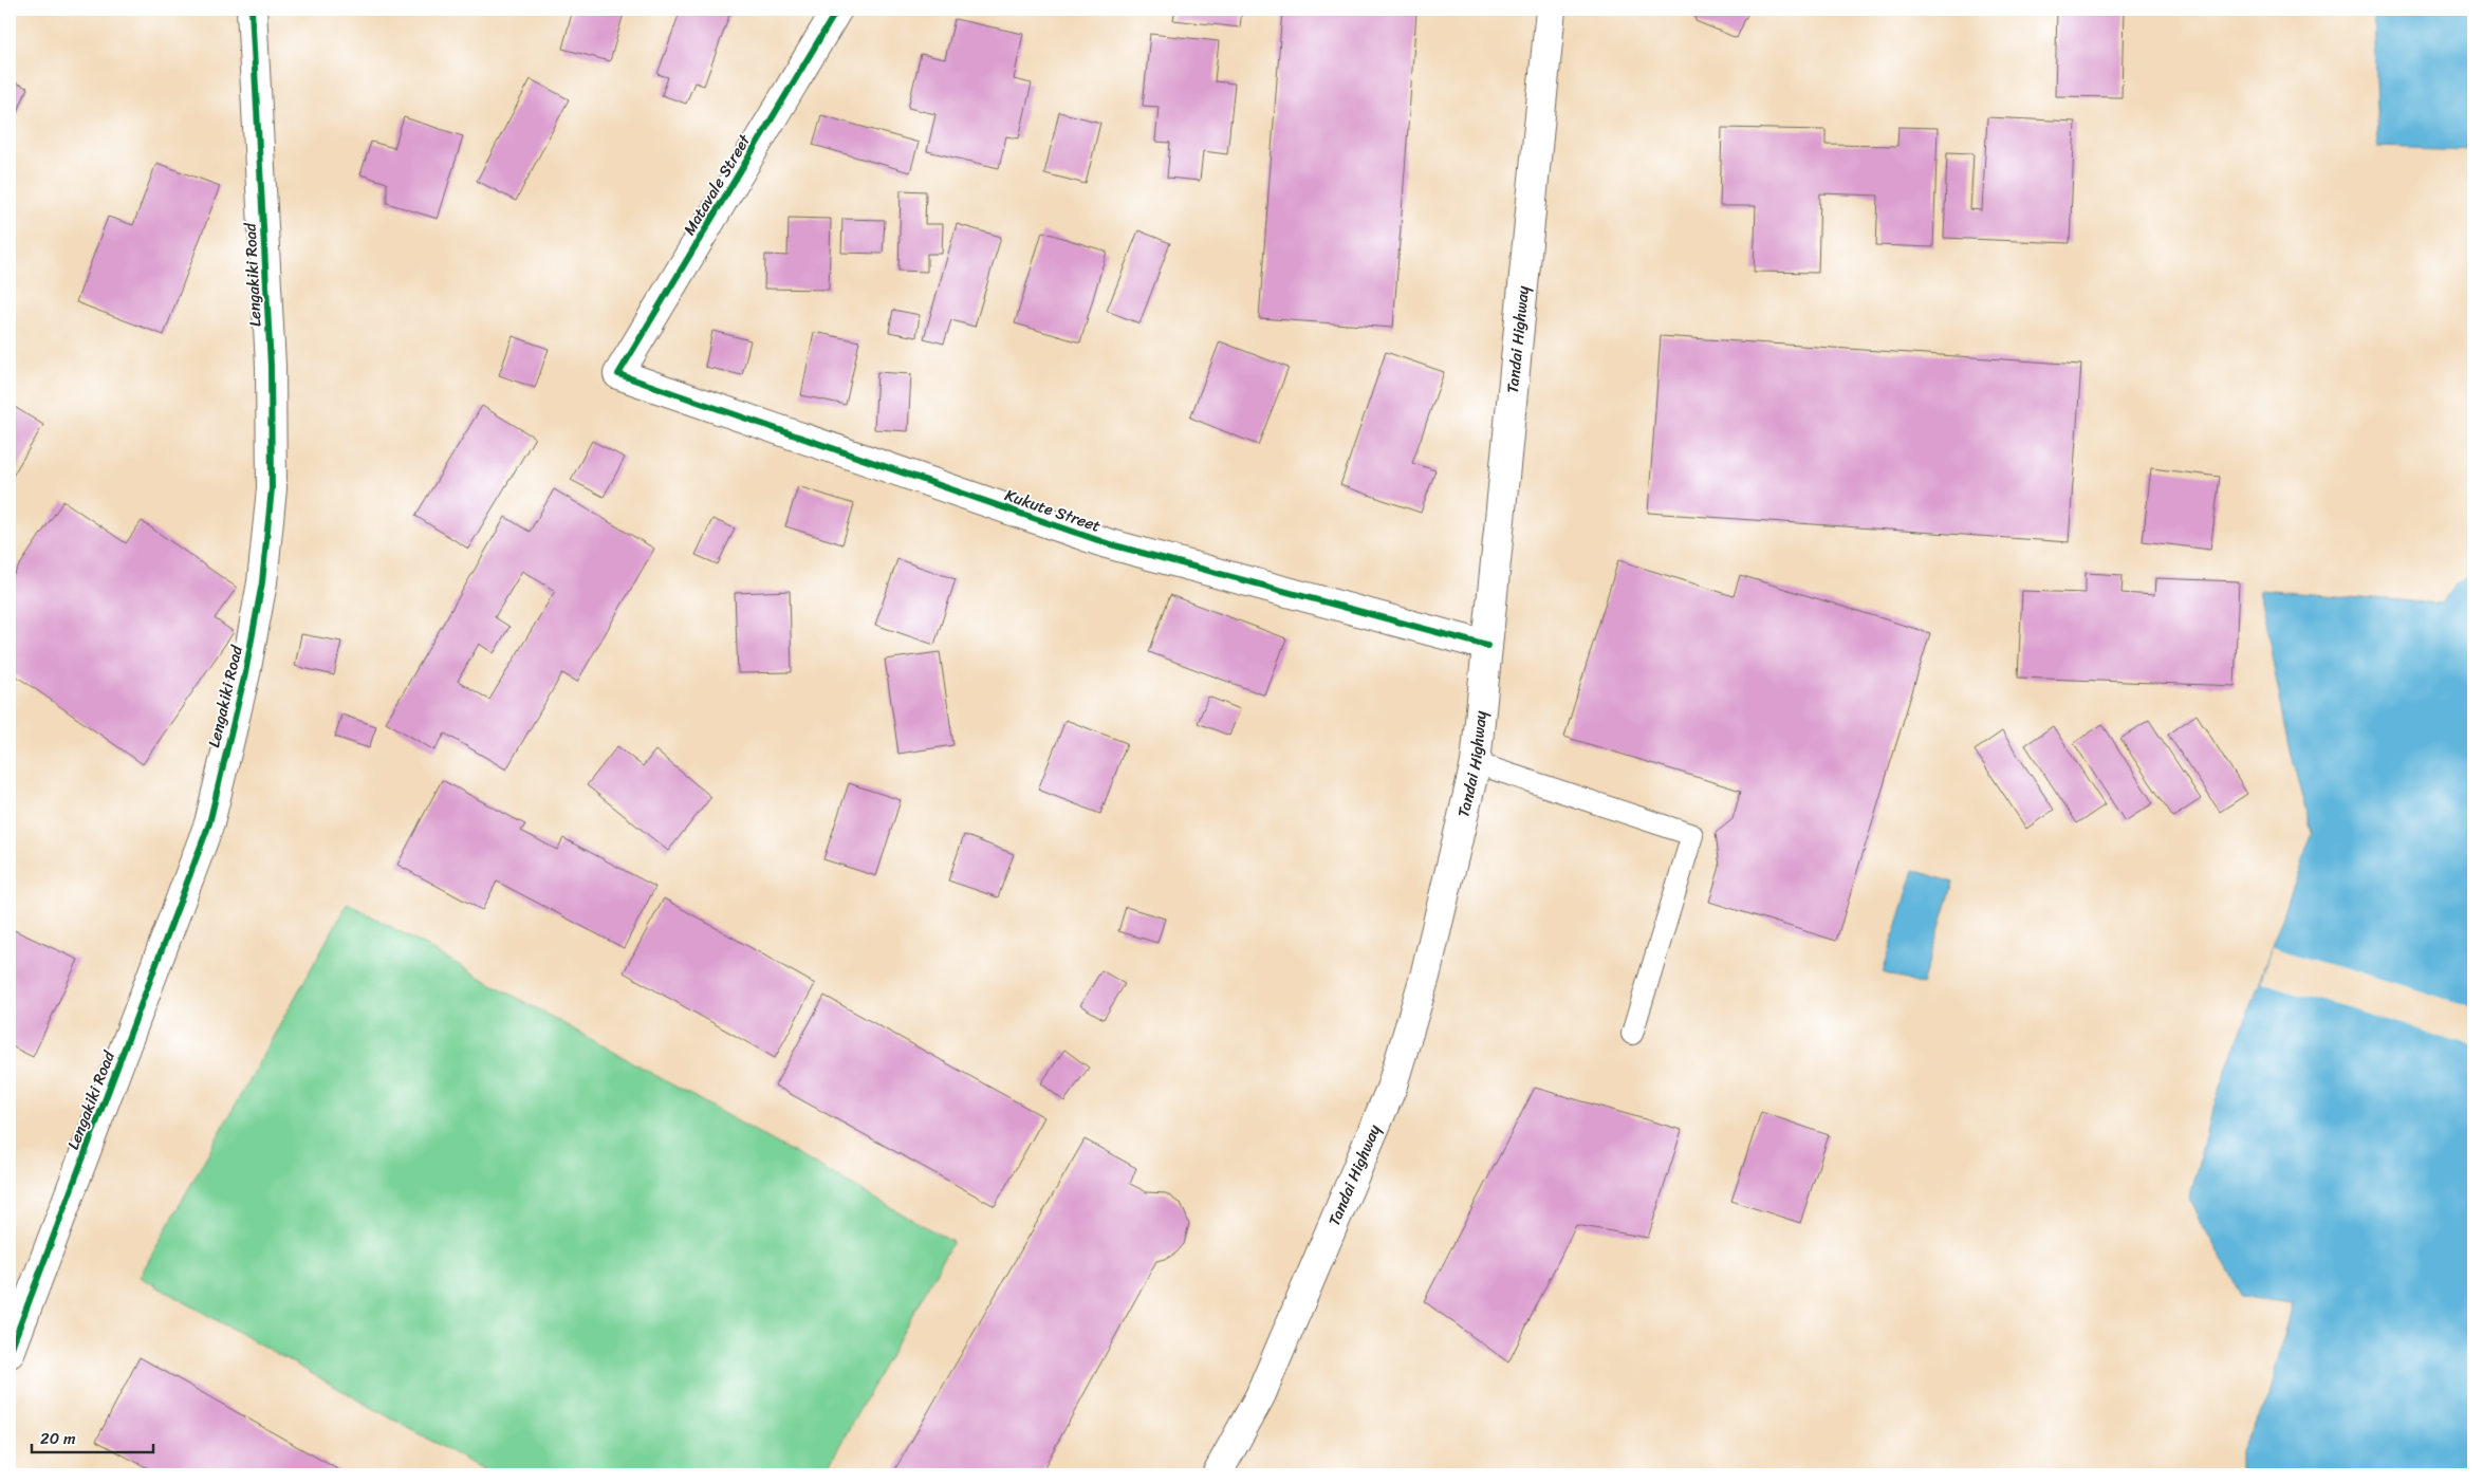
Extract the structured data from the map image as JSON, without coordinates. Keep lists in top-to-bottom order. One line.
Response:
{"streets":{"street":["Matavale Street","Lengakiki Road","Tandai Highway","Kukute Street"]},"crossings":[["Matavale Street","Kukute Street"],["Tandai Highway","Kukute Street"]],"scale_bar":"20 m"}
